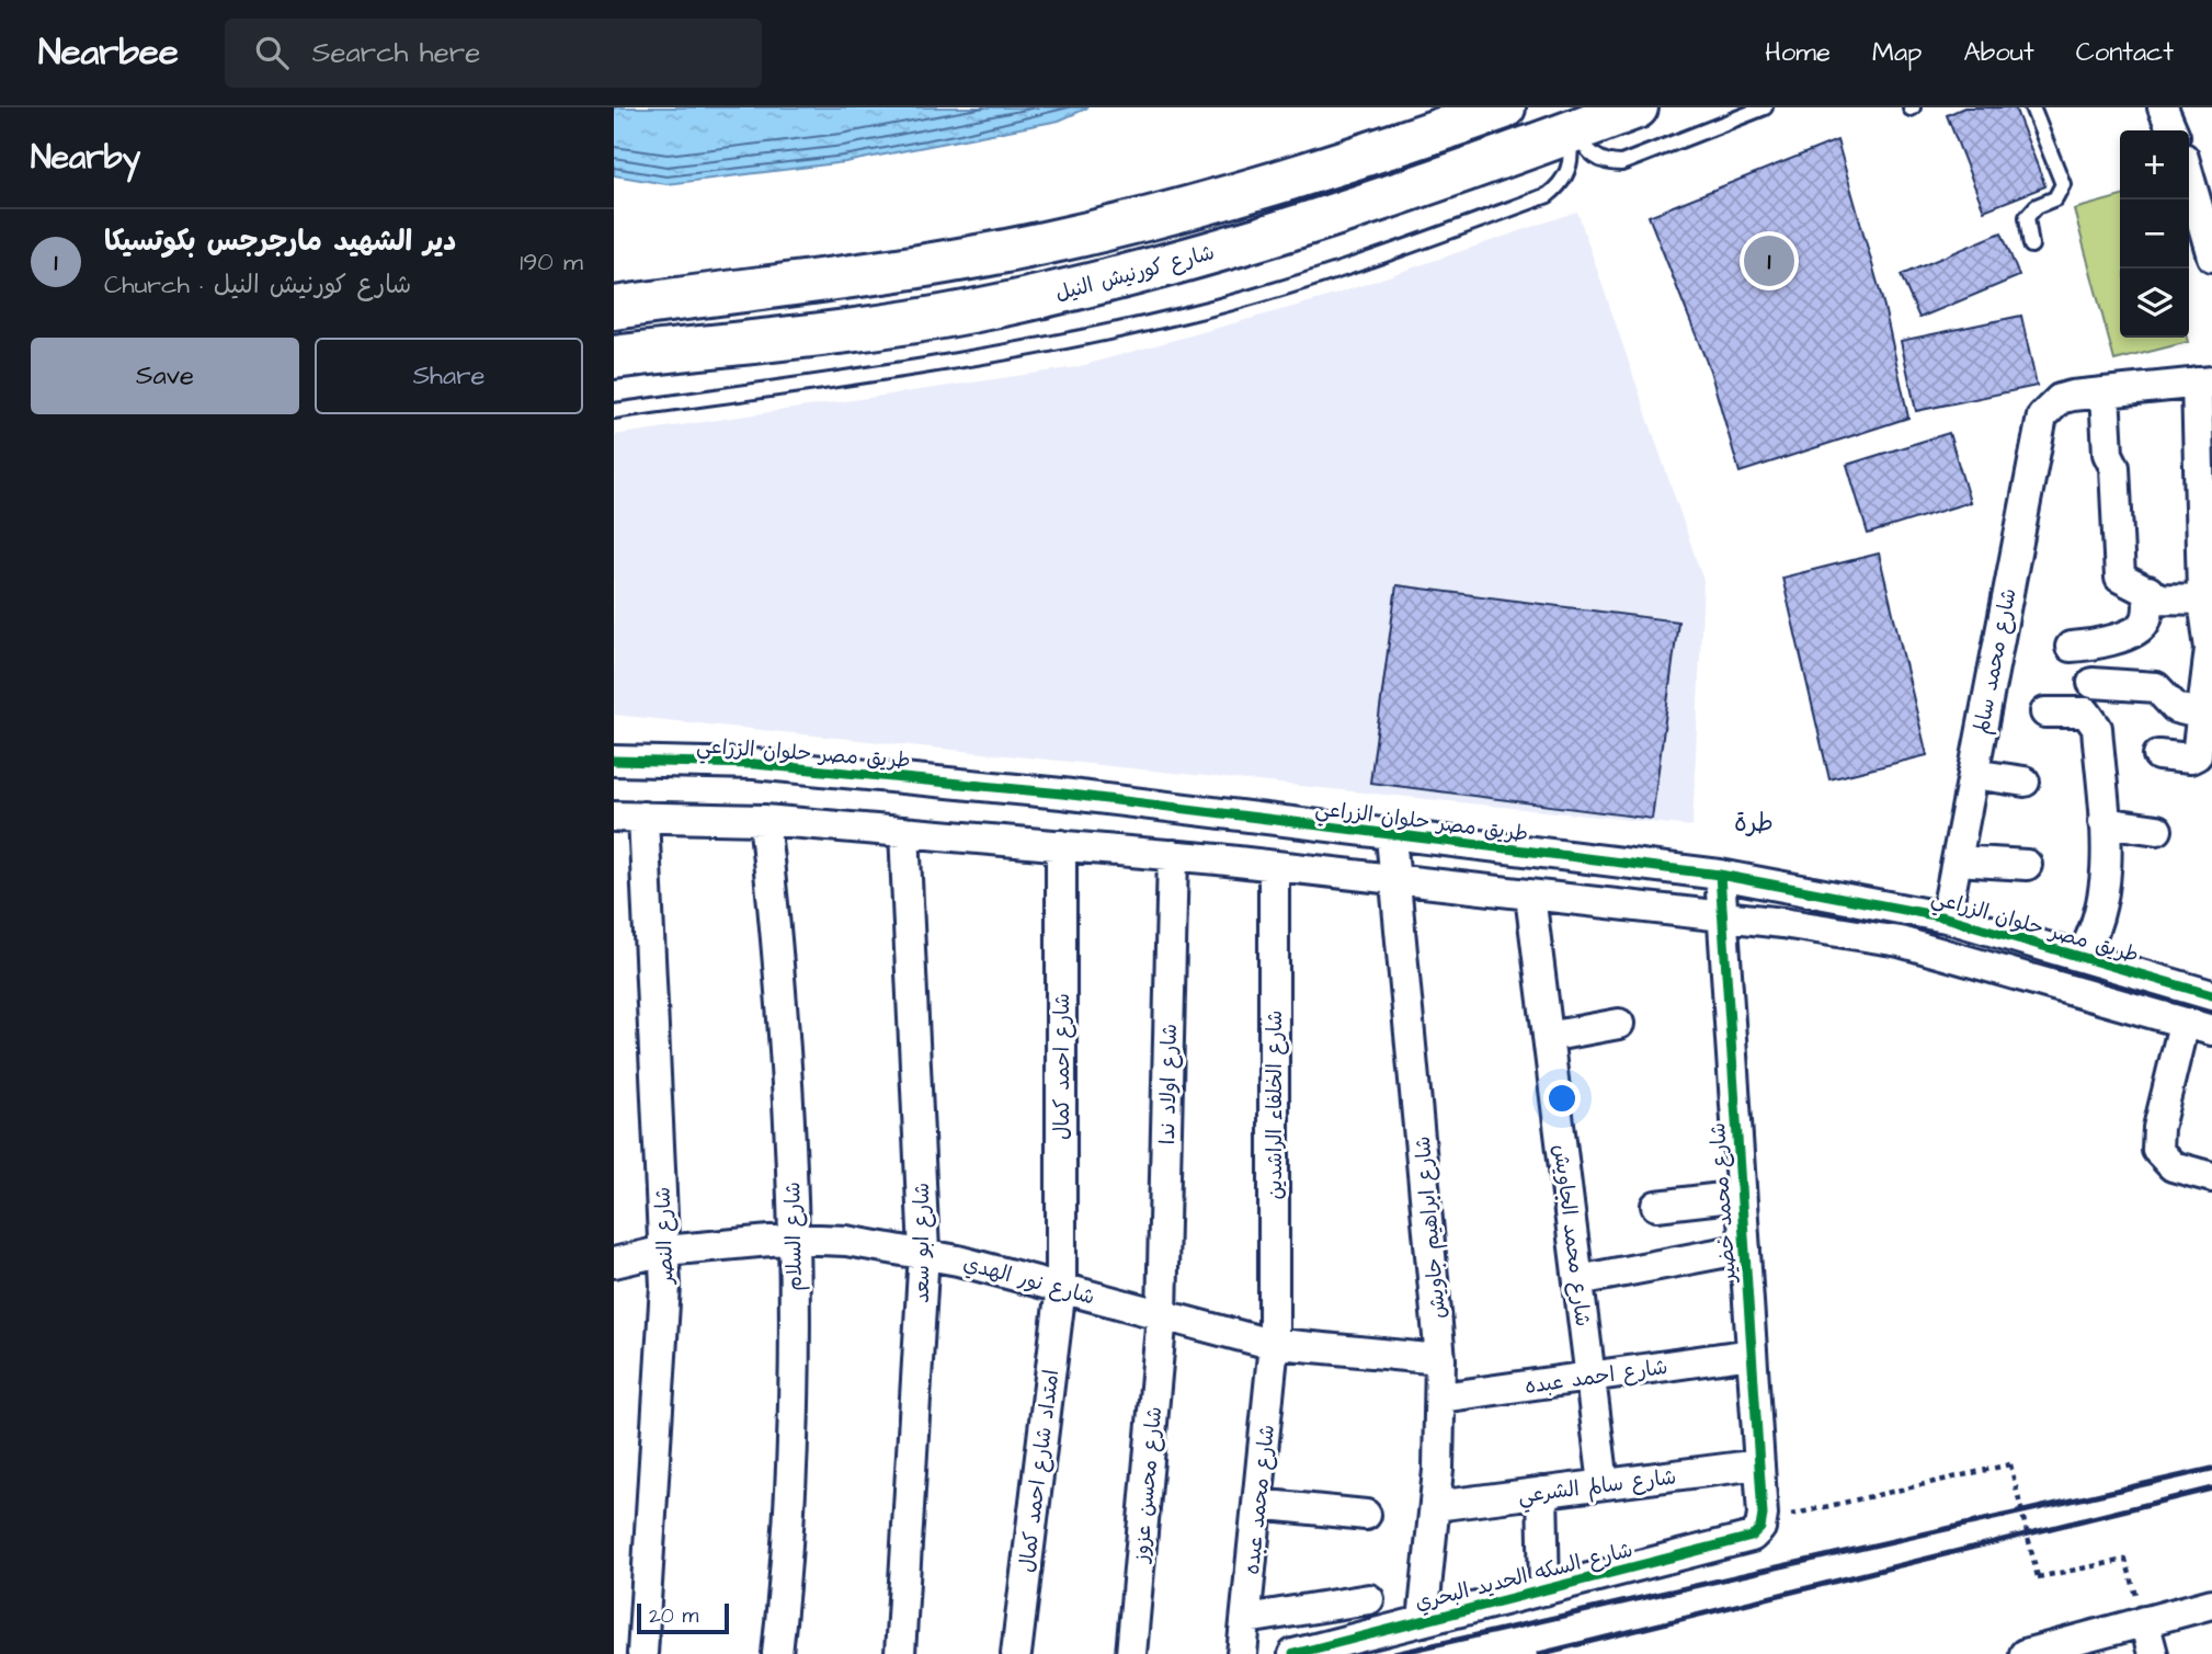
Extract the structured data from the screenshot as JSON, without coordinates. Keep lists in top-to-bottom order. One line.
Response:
{"streets":{"highway":["شارع كورنيش النيل"],"street":["شارع محمد سالم","طريق مصر حلوان الزراعي","شارع احمد كمال","شارع اولاد ندا","شارع الخلفاء الراشدين","شارع محمد خضير","شارع ابراهيم جاويش","شارع النصر","شارع محمد الجاويش","شارع السلام","شارع ابو سعد","شارع نور الهدي","شارع احمد عبده","امتداد شارع احمد كمال","شارع محسن عزوز","شارع سالم الشرعي","شارع محمد عبده","شارع السكه الحديد البحري"]},"crossings":[["شارع محمد سالم","طريق مصر حلوان الزراعي"],["طريق مصر حلوان الزراعي","شارع محمد خضير"],["طريق مصر حلوان الزراعي","شارع ابراهيم جاويش"],["شارع احمد كمال","شارع نور الهدي"],["شارع احمد كمال","امتداد شارع احمد كمال"],["شارع اولاد ندا","شارع نور الهدي"],["شارع اولاد ندا","شارع محسن عزوز"],["شارع الخلفاء الراشدين","شارع نور الهدي"],["شارع الخلفاء الراشدين","شارع محمد عبده"],["شارع محمد خضير","شارع احمد عبده"],["شارع محمد خضير","شارع سالم الشرعي"],["شارع محمد خضير","شارع السكه الحديد البحري"],["شارع ابراهيم جاويش","شارع نور الهدي"],["شارع ابراهيم جاويش","شارع احمد عبده"],["شارع ابراهيم جاويش","شارع سالم الشرعي"],["شارع ابراهيم جاويش","شارع السكه الحديد البحري"],["شارع النصر","شارع نور الهدي"],["شارع محمد الجاويش","شارع احمد عبده"],["شارع محمد الجاويش","شارع سالم الشرعي"],["شارع السلام","شارع نور الهدي"],["شارع ابو سعد","شارع نور الهدي"],["شارع نور الهدي","امتداد شارع احمد كمال"],["شارع نور الهدي","شارع محسن عزوز"],["شارع نور الهدي","شارع محمد عبده"]],"districts":["طرة"],"scale_bar":"20 m","page":{"header":"Nearbee","search":"Search here","nav":["Home","Map","About","Contact"],"heading":"Nearby","map_buttons":["+","−"],"list":[{"mark":"1","name":"دير الشهيد مارجرجس بكوتسيكا","note":"Church · شارع كورنيش النيل","value":"190 m"}],"pins":"1","buttons":["Save","Share"],"scale":"20 m"}}
